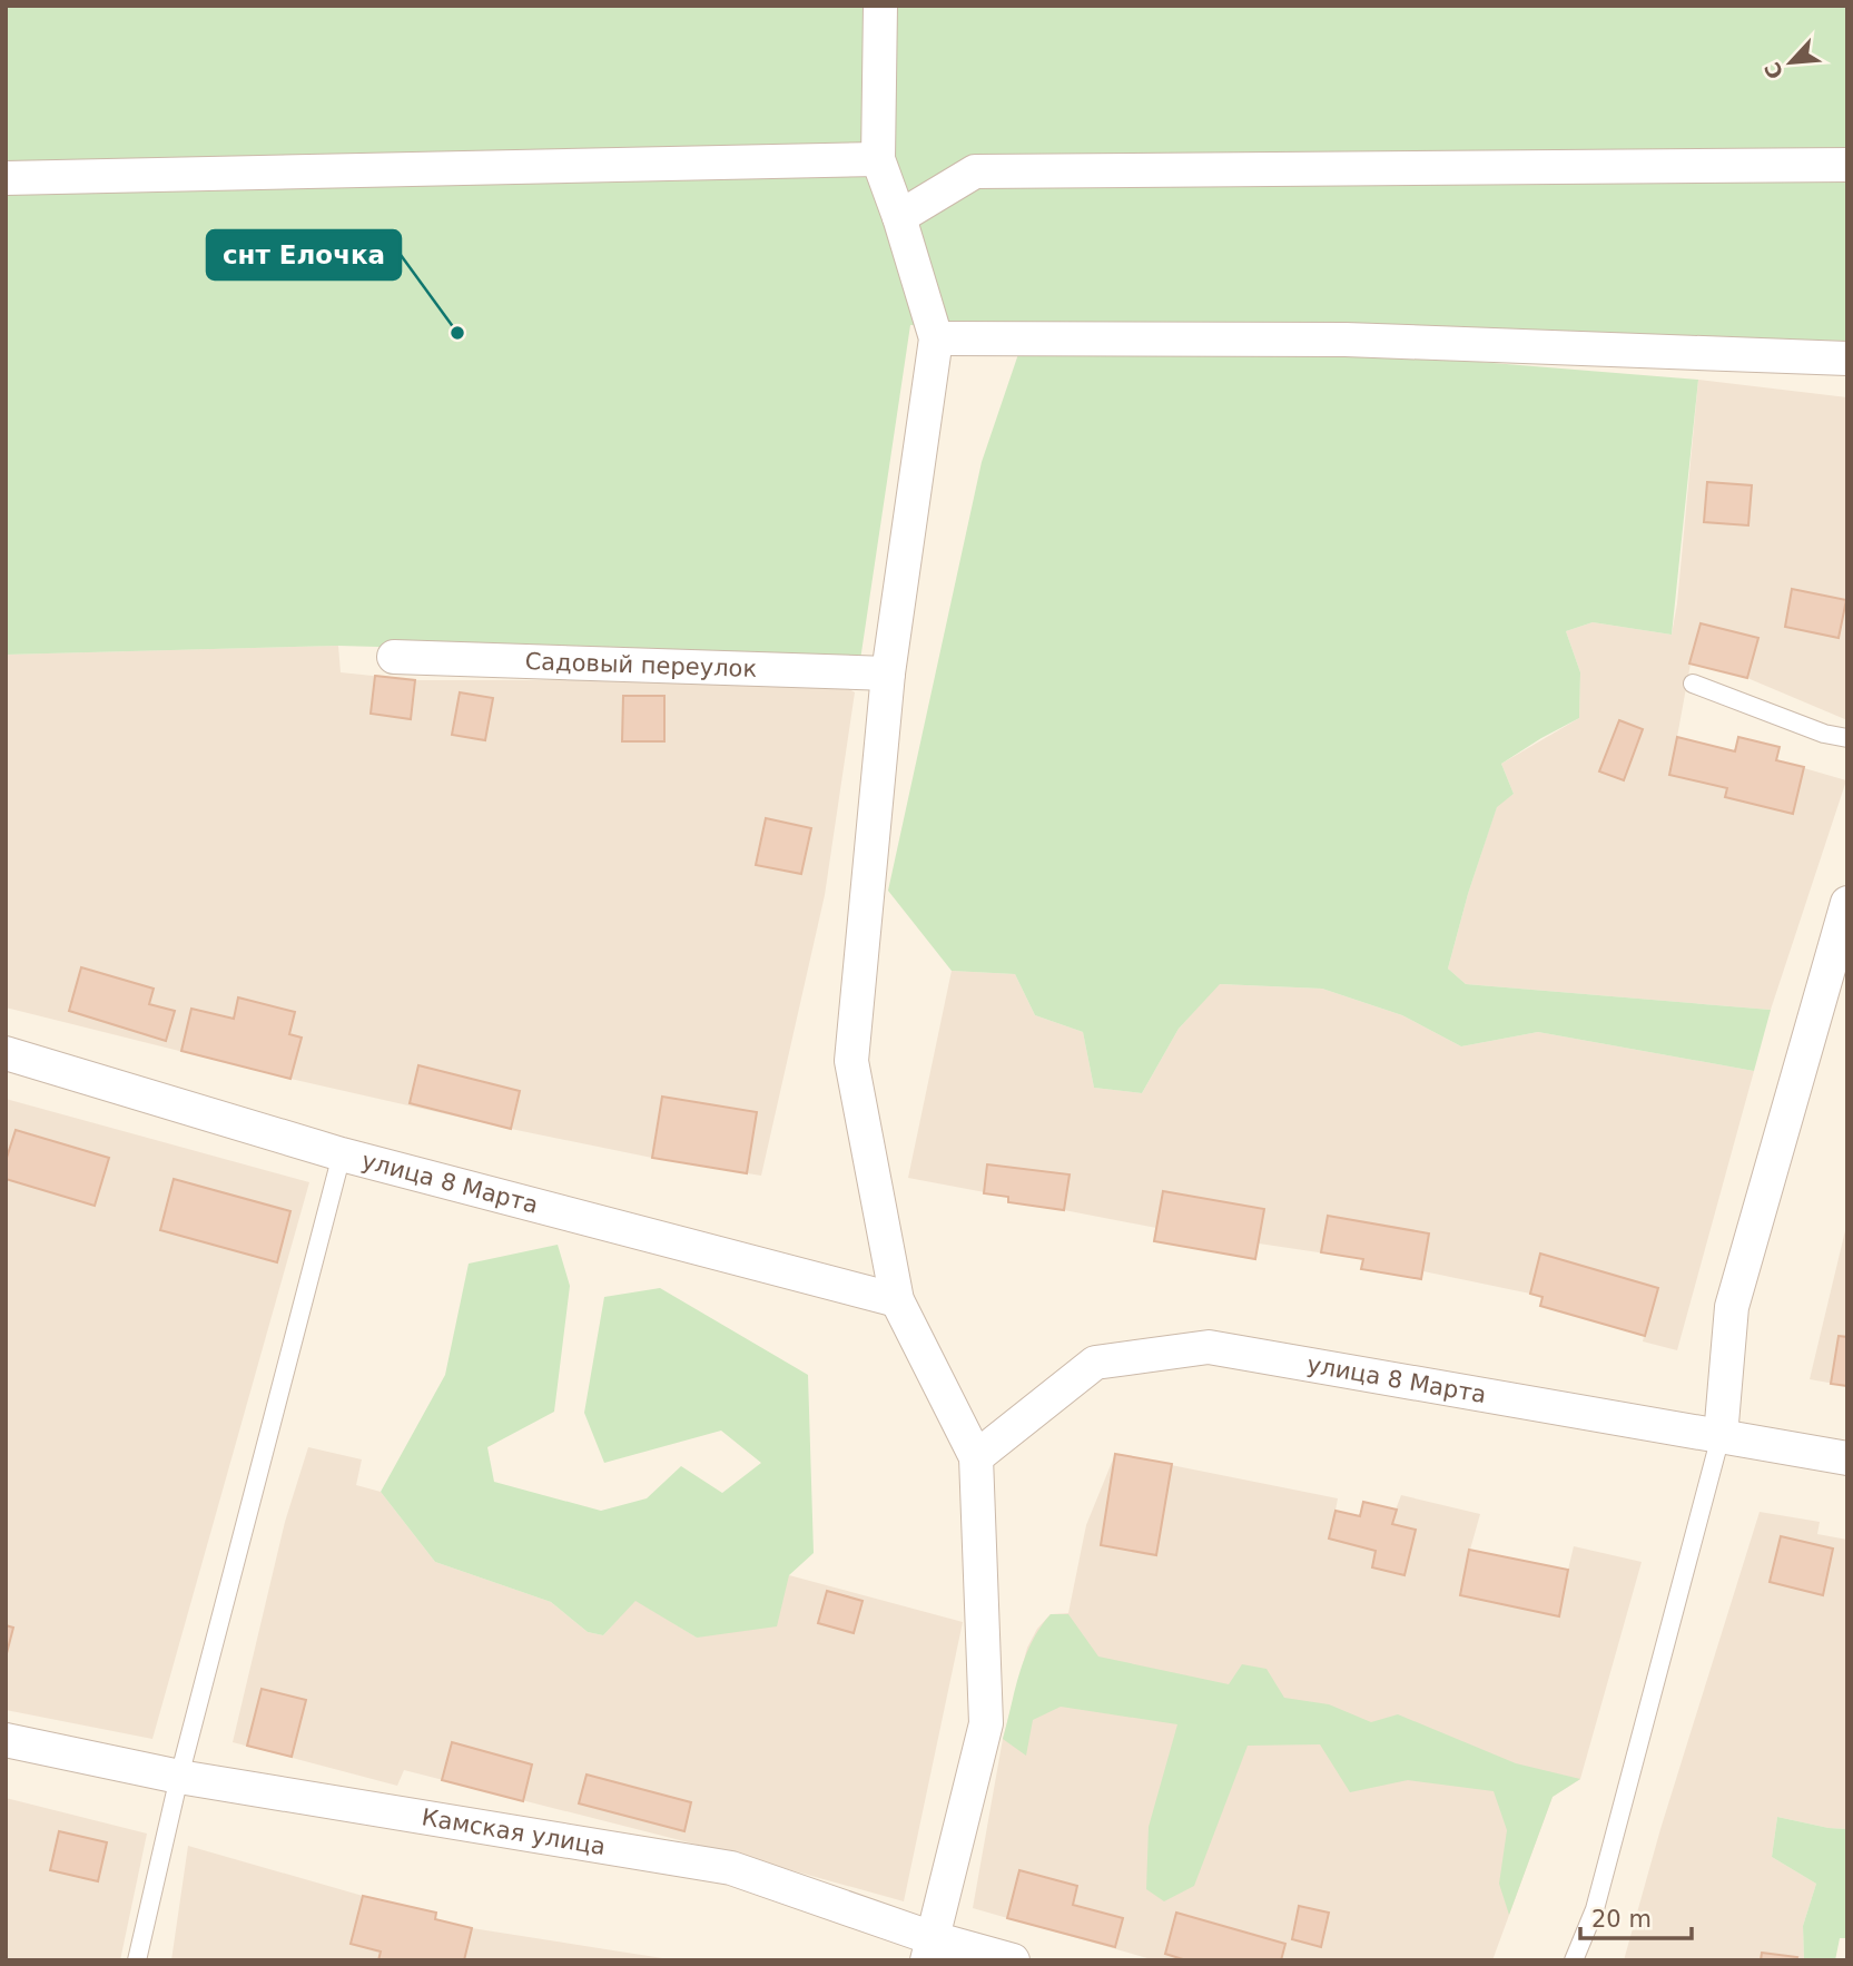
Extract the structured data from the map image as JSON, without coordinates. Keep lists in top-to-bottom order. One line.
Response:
{"streets":{"street":["Садовый переулок","улица 8 Марта","Камская улица"]},"places":["снт Елочка"],"scale_bar":"20 m","north":"bottom left"}
